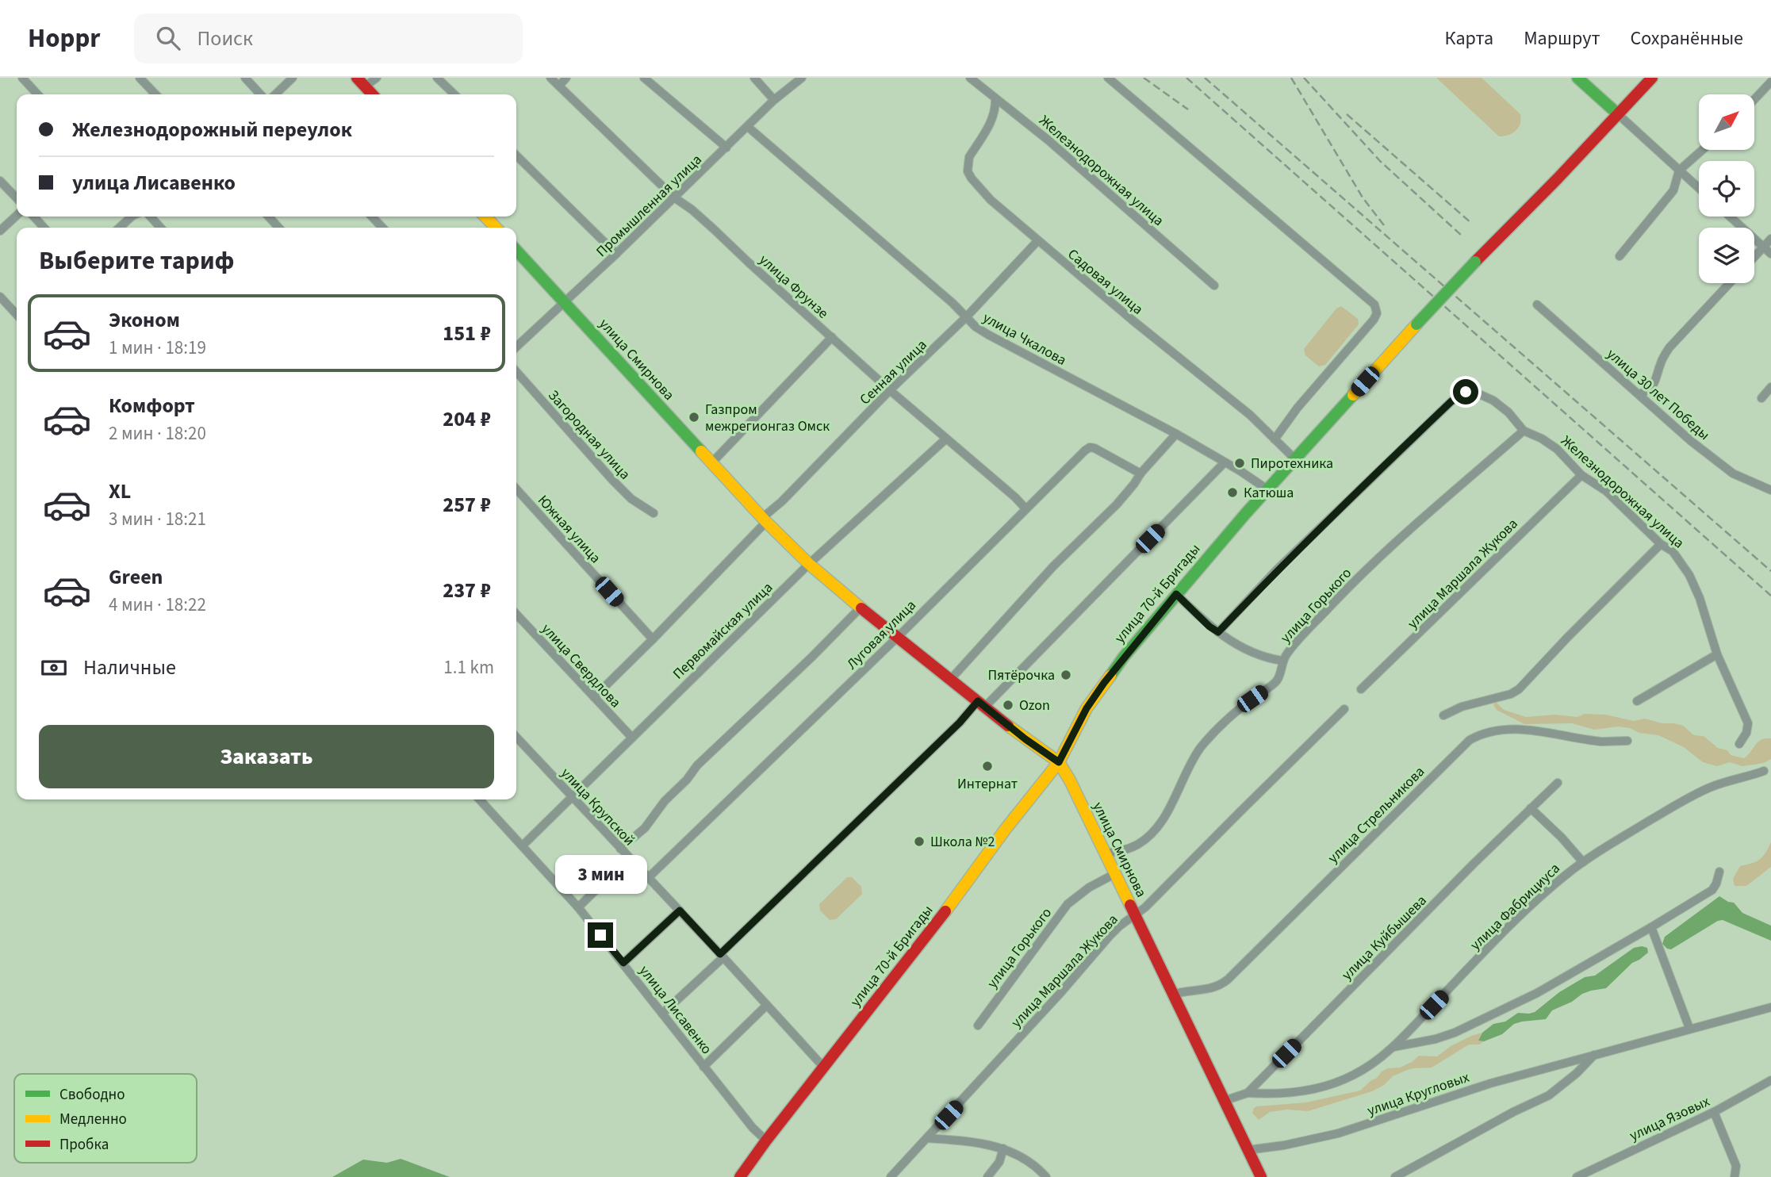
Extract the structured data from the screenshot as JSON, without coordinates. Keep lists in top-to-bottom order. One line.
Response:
{"streets":{"main road":["улица Смирнова","улица 70-й Бригады"],"street":["Железнодорожная улица","Промышленная улица","Садовая улица","улица Фрунзе","улица Чкалова","Сенная улица","улица 30 лет Победы","Загородная улица","Южная улица","улица Маршала Жукова","улица Горького","Первомайская улица","Луговая улица","улица Свердлова","улица Крупской","улица Стрельникова","улица Фабрициуса","улица Куйбышева","улица Лисавенко","улица Кругловых","улица Язовых"]},"crossings":[["Железнодорожная улица","Садовая улица"],["Железнодорожная улица","улица Маршала Жукова"],["Железнодорожная улица","улица Горького"],["Промышленная улица","улица Фрунзе"],["Промышленная улица","улица Чкалова"],["Промышленная улица","улица Смирнова"],["Садовая улица","Сенная улица"],["Садовая улица","улица 70-й Бригады"],["улица Фрунзе","Сенная улица"],["улица Фрунзе","Первомайская улица"],["улица Фрунзе","Луговая улица"],["улица Чкалова","Сенная улица"],["улица Чкалова","улица 70-й Бригады"],["улица Смирнова","Сенная улица"],["улица Смирнова","улица Маршала Жукова"],["улица Смирнова","улица 70-й Бригады"],["улица Смирнова","улица Горького"],["улица Смирнова","Первомайская улица"],["улица Смирнова","Луговая улица"],["улица Смирнова","улица Стрельникова"],["улица Смирнова","улица Куйбышева"],["улица Смирнова","улица Кругловых"],["Сенная улица","Южная улица"],["Сенная улица","улица Свердлова"],["улица 70-й Бригады","улица Крупской"],["улица 70-й Бригады","улица Лисавенко"],["Первомайская улица","улица Свердлова"],["Первомайская улица","улица Крупской"],["Первомайская улица","улица Лисавенко"],["Луговая улица","улица Крупской"],["улица Фабрициуса","улица Куйбышева"]],"places":["Газпром межрегионгаз Омск","Пиротехника","Катюша","Пятёрочка","Ozon","Интернат","Школа №2"],"legend":["Свободно","Медленно","Пробка"],"north":"top right","page":{"header":"Hoppr","search":"Поиск","nav":["Карта","Маршрут","Сохранённые"],"banner":["Железнодорожный переулок","улица Лисавенко"],"heading":"Выберите тариф","list":[{"name":"Эконом","note":"1 мин · 18:19","value":"151 ₽"},{"name":"Комфорт","note":"2 мин · 18:20","value":"204 ₽"},{"name":"XL","note":"3 мин · 18:21","value":"257 ₽"},{"name":"Green","note":"4 мин · 18:22","value":"237 ₽"}],"pay":["Наличные","1.1 km"],"buttons":"Заказать","bubble":"3 мин"}}
